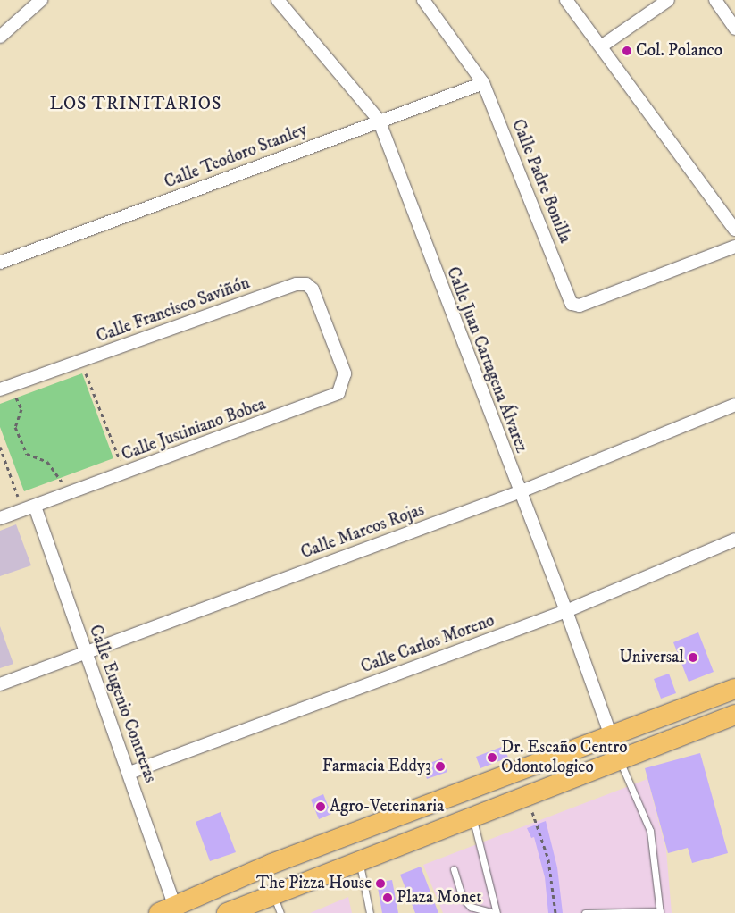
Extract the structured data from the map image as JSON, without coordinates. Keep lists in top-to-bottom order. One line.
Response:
{"streets":{"street":["Calle Teodoro Stanley","Calle Padre Bonilla","Calle Francisco Saviñón","Calle Juan Cartagena Álvarez","Calle Justiniano Bobea","Calle Marcos Rojas","Calle Carlos Moreno","Calle Eugenio Contreras"]},"crossings":[["Calle Teodoro Stanley","Calle Padre Bonilla"],["Calle Teodoro Stanley","Calle Juan Cartagena Álvarez"],["Calle Francisco Saviñón","Calle Justiniano Bobea"],["Calle Juan Cartagena Álvarez","Calle Marcos Rojas"],["Calle Juan Cartagena Álvarez","Calle Carlos Moreno"],["Calle Justiniano Bobea","Calle Eugenio Contreras"],["Calle Marcos Rojas","Calle Eugenio Contreras"],["Calle Carlos Moreno","Calle Eugenio Contreras"]],"districts":["LOS TRINITARIOS"],"places":["Col. Polanco","Universal","Dr. Escaño Centro Odontologico","Farmacia Eddy3","Agro-Veterinaria","The Pizza House","Plaza Monet"]}
